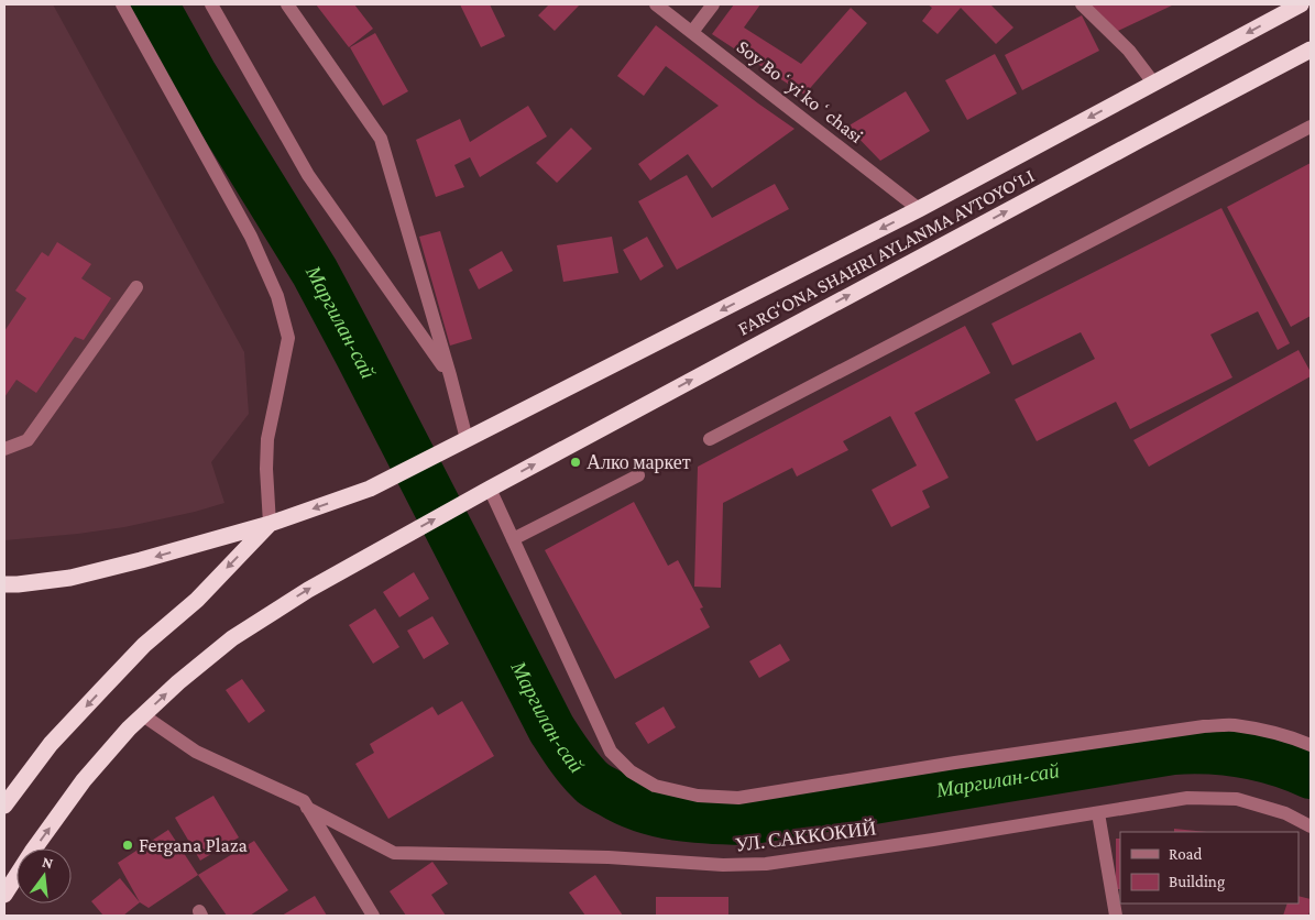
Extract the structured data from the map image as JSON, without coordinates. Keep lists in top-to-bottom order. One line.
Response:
{"streets":{"highway":["FARG‘ONA SHAHRI AYLANMA AVTOYO‘LI"],"street":["Soy Boʻyi koʻchasi","УЛ. САККОКИЙ"]},"crossings":[["Soy Boʻyi koʻchasi","FARG‘ONA SHAHRI AYLANMA AVTOYO‘LI"],["FARG‘ONA SHAHRI AYLANMA AVTOYO‘LI","УЛ. САККОКИЙ"]],"water":["Маргилан-сай"],"places":["Алко маркет","Fergana Plaza"],"legend":["Road","Building"],"north":"top"}
